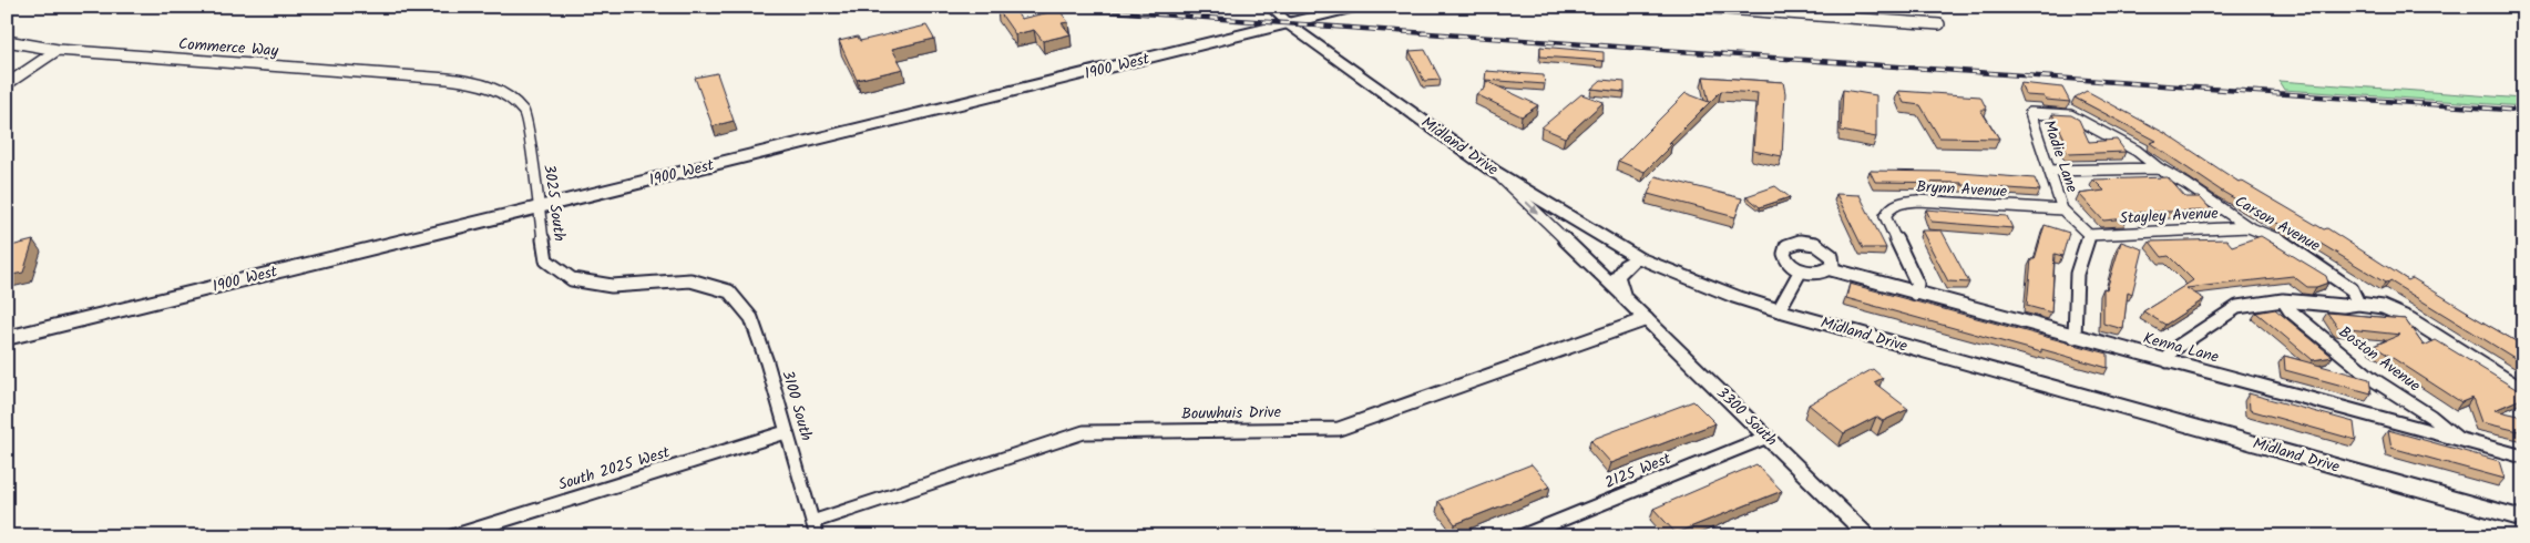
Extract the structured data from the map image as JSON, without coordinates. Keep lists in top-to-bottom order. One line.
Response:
{"streets":{"main road":["1900 West","Midland Drive"],"street":["Commerce Way","Madie Lane","Brynn Avenue","3025 South","Stayley Avenue","Carson Avenue","Kenna Lane","Boston Avenue","3100 South","Bouwhuis Drive","3300 South","South 2025 West","2125 West"]},"crossings":[["Commerce Way","3025 South"],["1900 West","Midland Drive"],["1900 West","3025 South"],["Midland Drive","3300 South"],["Madie Lane","Brynn Avenue"],["Madie Lane","Stayley Avenue"],["Madie Lane","Carson Avenue"],["Brynn Avenue","Kenna Lane"],["3025 South","3100 South"],["Stayley Avenue","Carson Avenue"],["Kenna Lane","Boston Avenue"],["3100 South","Bouwhuis Drive"],["3100 South","South 2025 West"],["Bouwhuis Drive","3300 South"],["3300 South","2125 West"]]}
